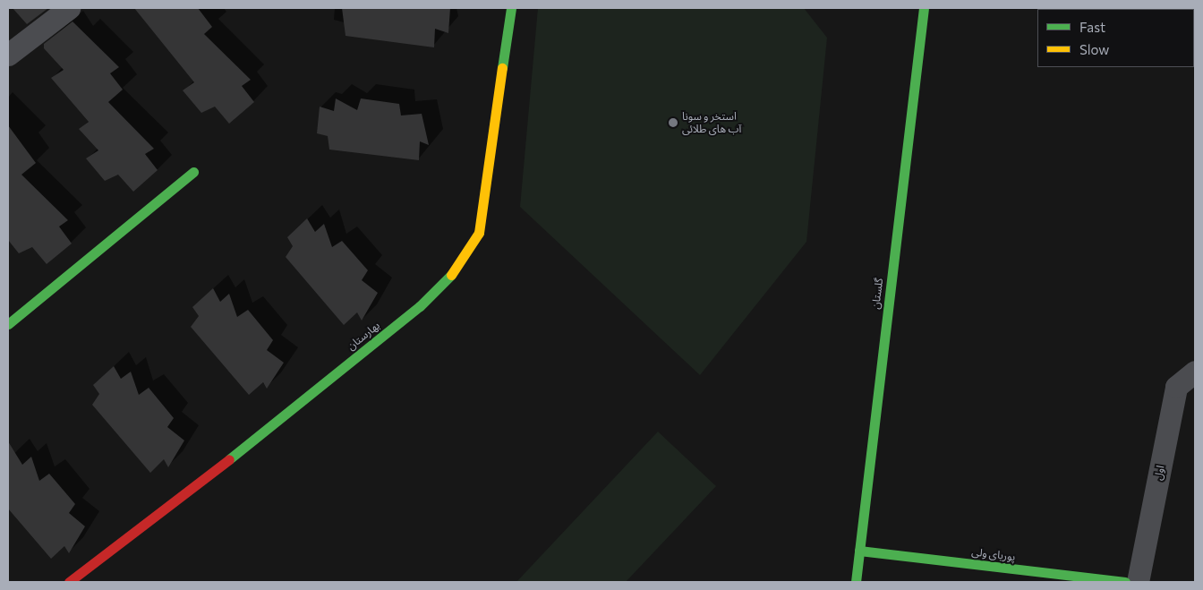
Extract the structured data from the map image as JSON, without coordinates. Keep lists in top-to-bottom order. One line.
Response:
{"streets":{"street":["گلستان","بهارستان","اول","پوریای ولی"]},"crossings":[["گلستان","پوریای ولی"]],"places":["استخر و سونا آب های طلائی"],"legend":["Fast","Slow"]}
